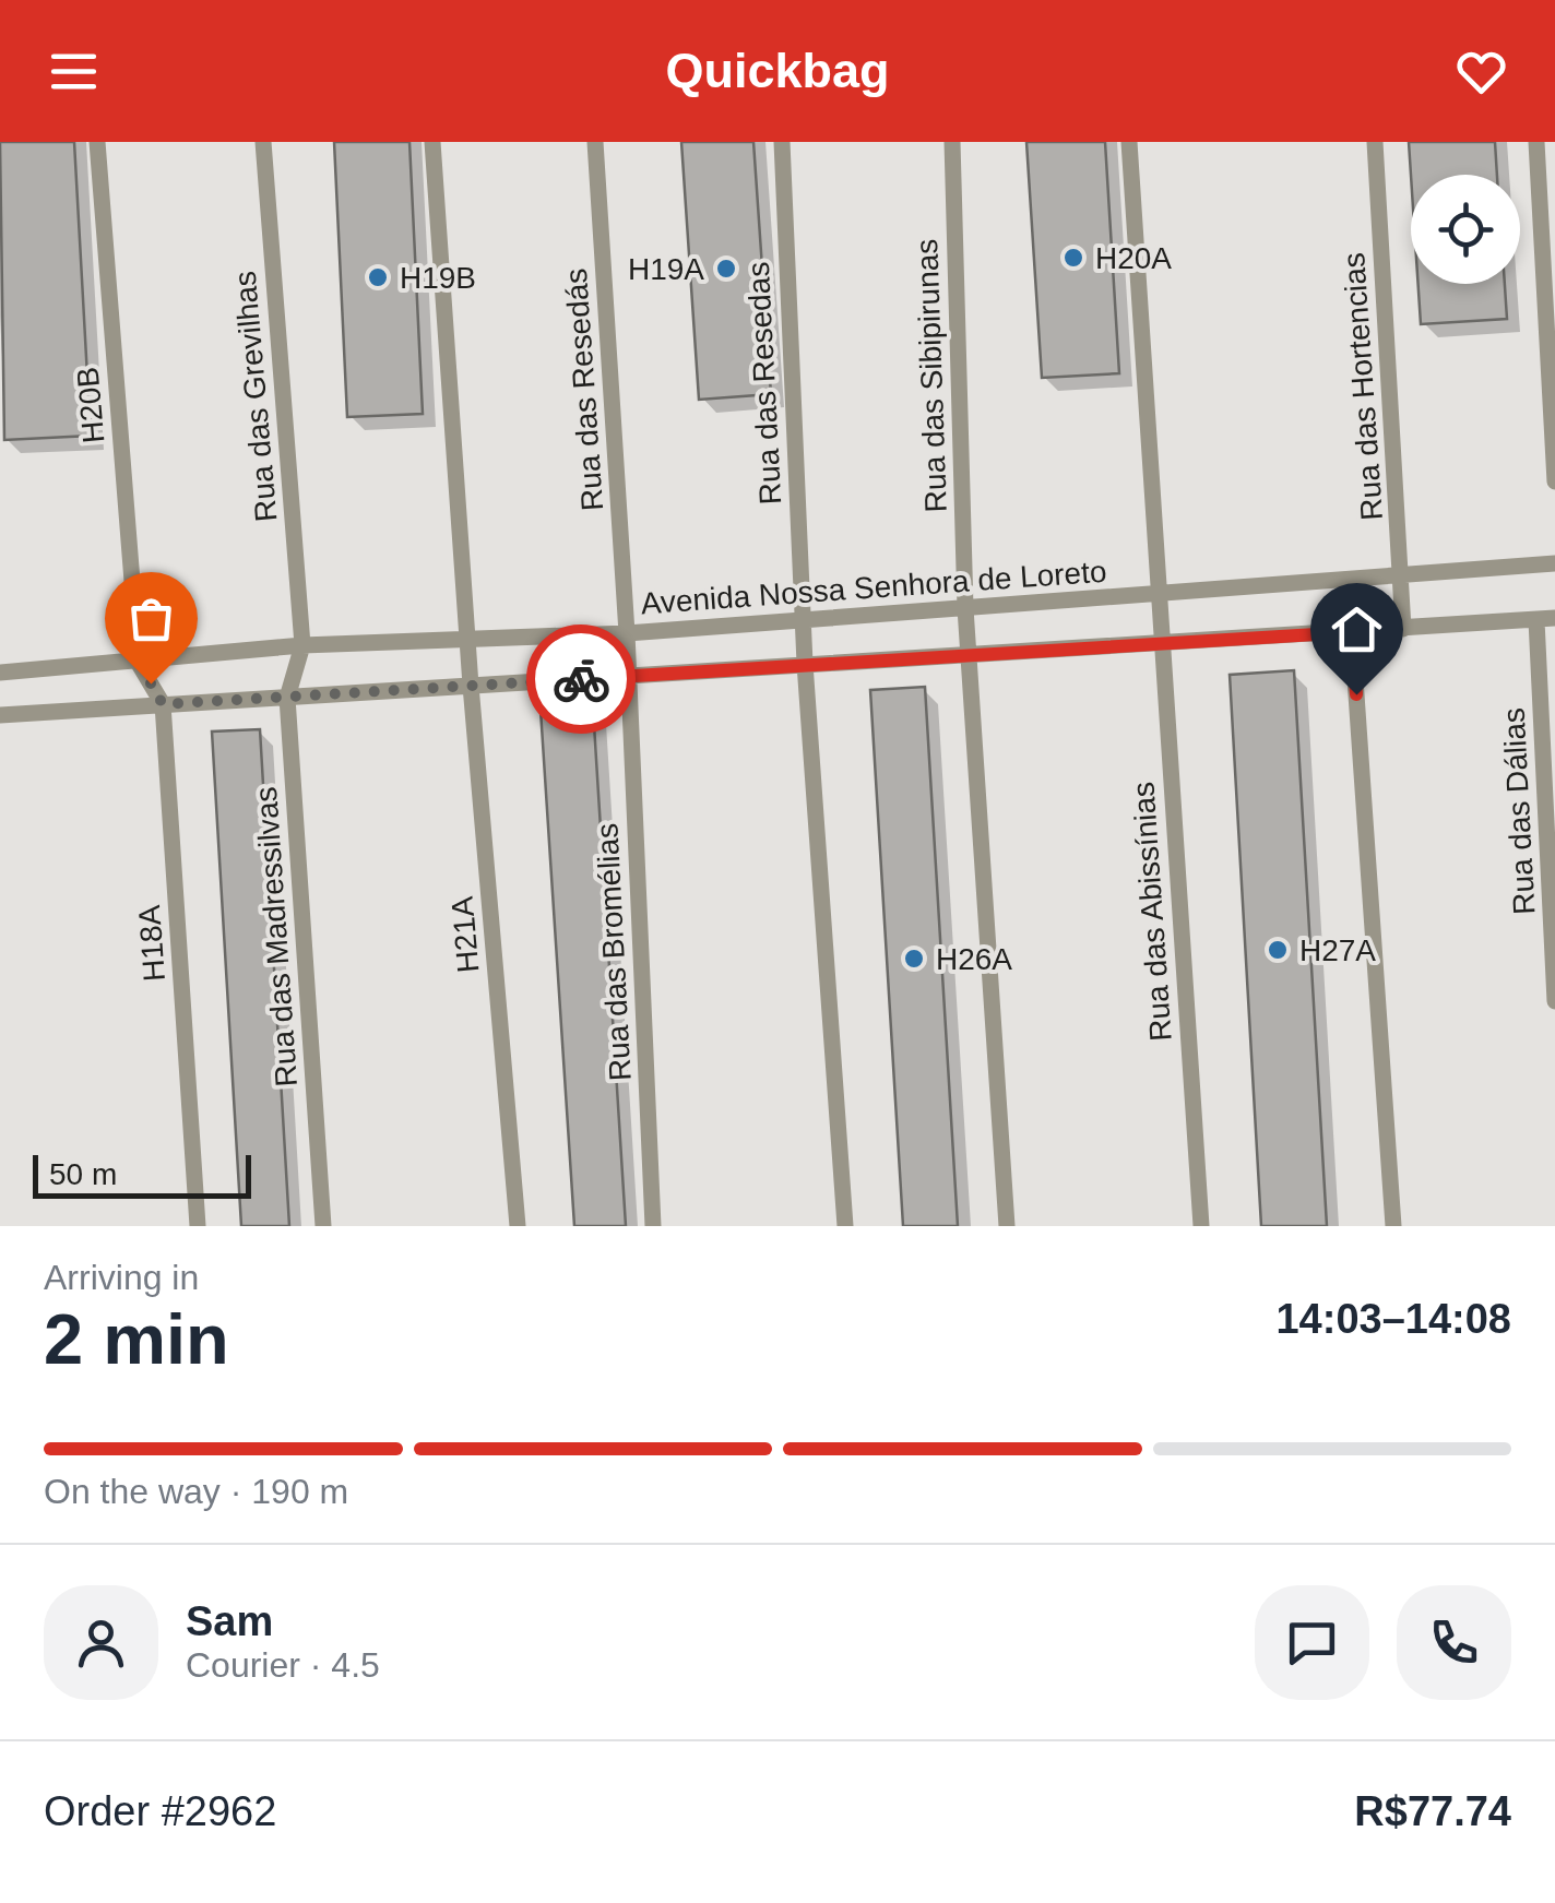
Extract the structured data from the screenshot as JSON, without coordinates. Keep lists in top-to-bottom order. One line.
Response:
{"streets":{"lane":["Rua das Sibipirunas","Rua das Resedas","Rua das Hortencias","Rua das Resedás","Rua das Grevilhas","H20B","Avenida Nossa Senhora de Loreto","Rua das Dálias","Rua das Abissínias","H21A","Rua das Madressilvas","H18A","Rua das Bromélias"]},"crossings":[["Rua das Sibipirunas","Avenida Nossa Senhora de Loreto"],["Rua das Resedas","Avenida Nossa Senhora de Loreto"],["Rua das Hortencias","Avenida Nossa Senhora de Loreto"],["Rua das Resedás","Avenida Nossa Senhora de Loreto"],["Rua das Resedás","Rua das Bromélias"],["Rua das Grevilhas","Avenida Nossa Senhora de Loreto"],["Rua das Grevilhas","Rua das Madressilvas"],["H20B","Avenida Nossa Senhora de Loreto"],["H20B","H18A"],["Avenida Nossa Senhora de Loreto","Rua das Abissínias"],["Avenida Nossa Senhora de Loreto","H21A"],["Avenida Nossa Senhora de Loreto","Rua das Madressilvas"],["Avenida Nossa Senhora de Loreto","H18A"]],"places":["H20A","H19A","H19B","H27A","H26A"],"scale_bar":"50 m","page":{"header":"Quickbag","scale":"50 m","heading":["2 min","Arriving in","14:03–14:08"],"panel":["Sam","Courier · 4.5","Order #2962","R$77.74"],"bar":"On the way · 190 m"}}
